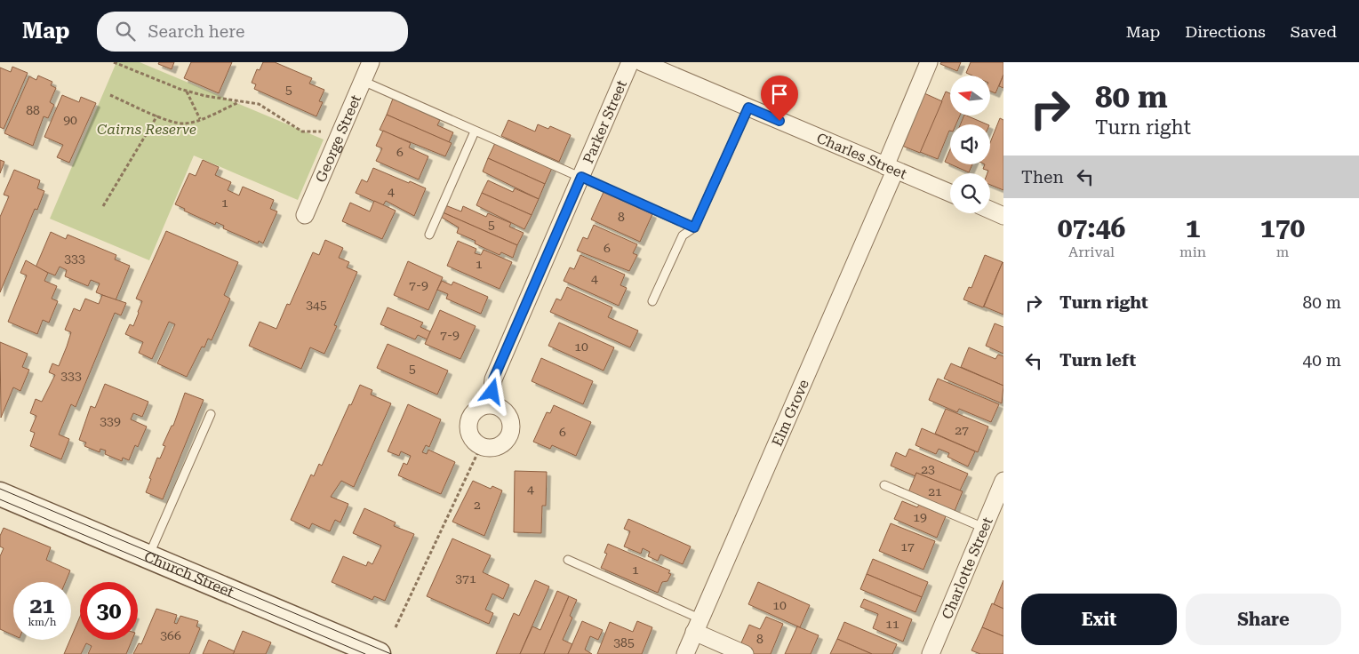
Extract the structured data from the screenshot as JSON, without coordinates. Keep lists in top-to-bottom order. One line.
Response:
{"streets":{"main road":["Church Street"],"street":["Parker Street","George Street","Charles Street","Elm Grove","Charlotte Street"]},"crossings":[["Charles Street","Elm Grove"]],"parks":["Cairns Reserve"],"house_numbers":["5","88","90","6","4","1","8","5","6","333","1","4","7-9","345","7-9","10","5","333","339","27","6","23","4","21","2","19","17","1","371","10","11","366","8","385"],"north":"left","page":{"header":"Map","search":"Search here","nav":["Map","Directions","Saved"],"turn":["80 m","Turn right"],"then":"Then","eta":["07:46","Arrival","1","min","170","m"],"list":[{"name":"Turn right","value":"80 m"},{"name":"Turn left","value":"40 m"}],"speed":"21 km/h","limit":"30","buttons":["Exit","Share"]}}
